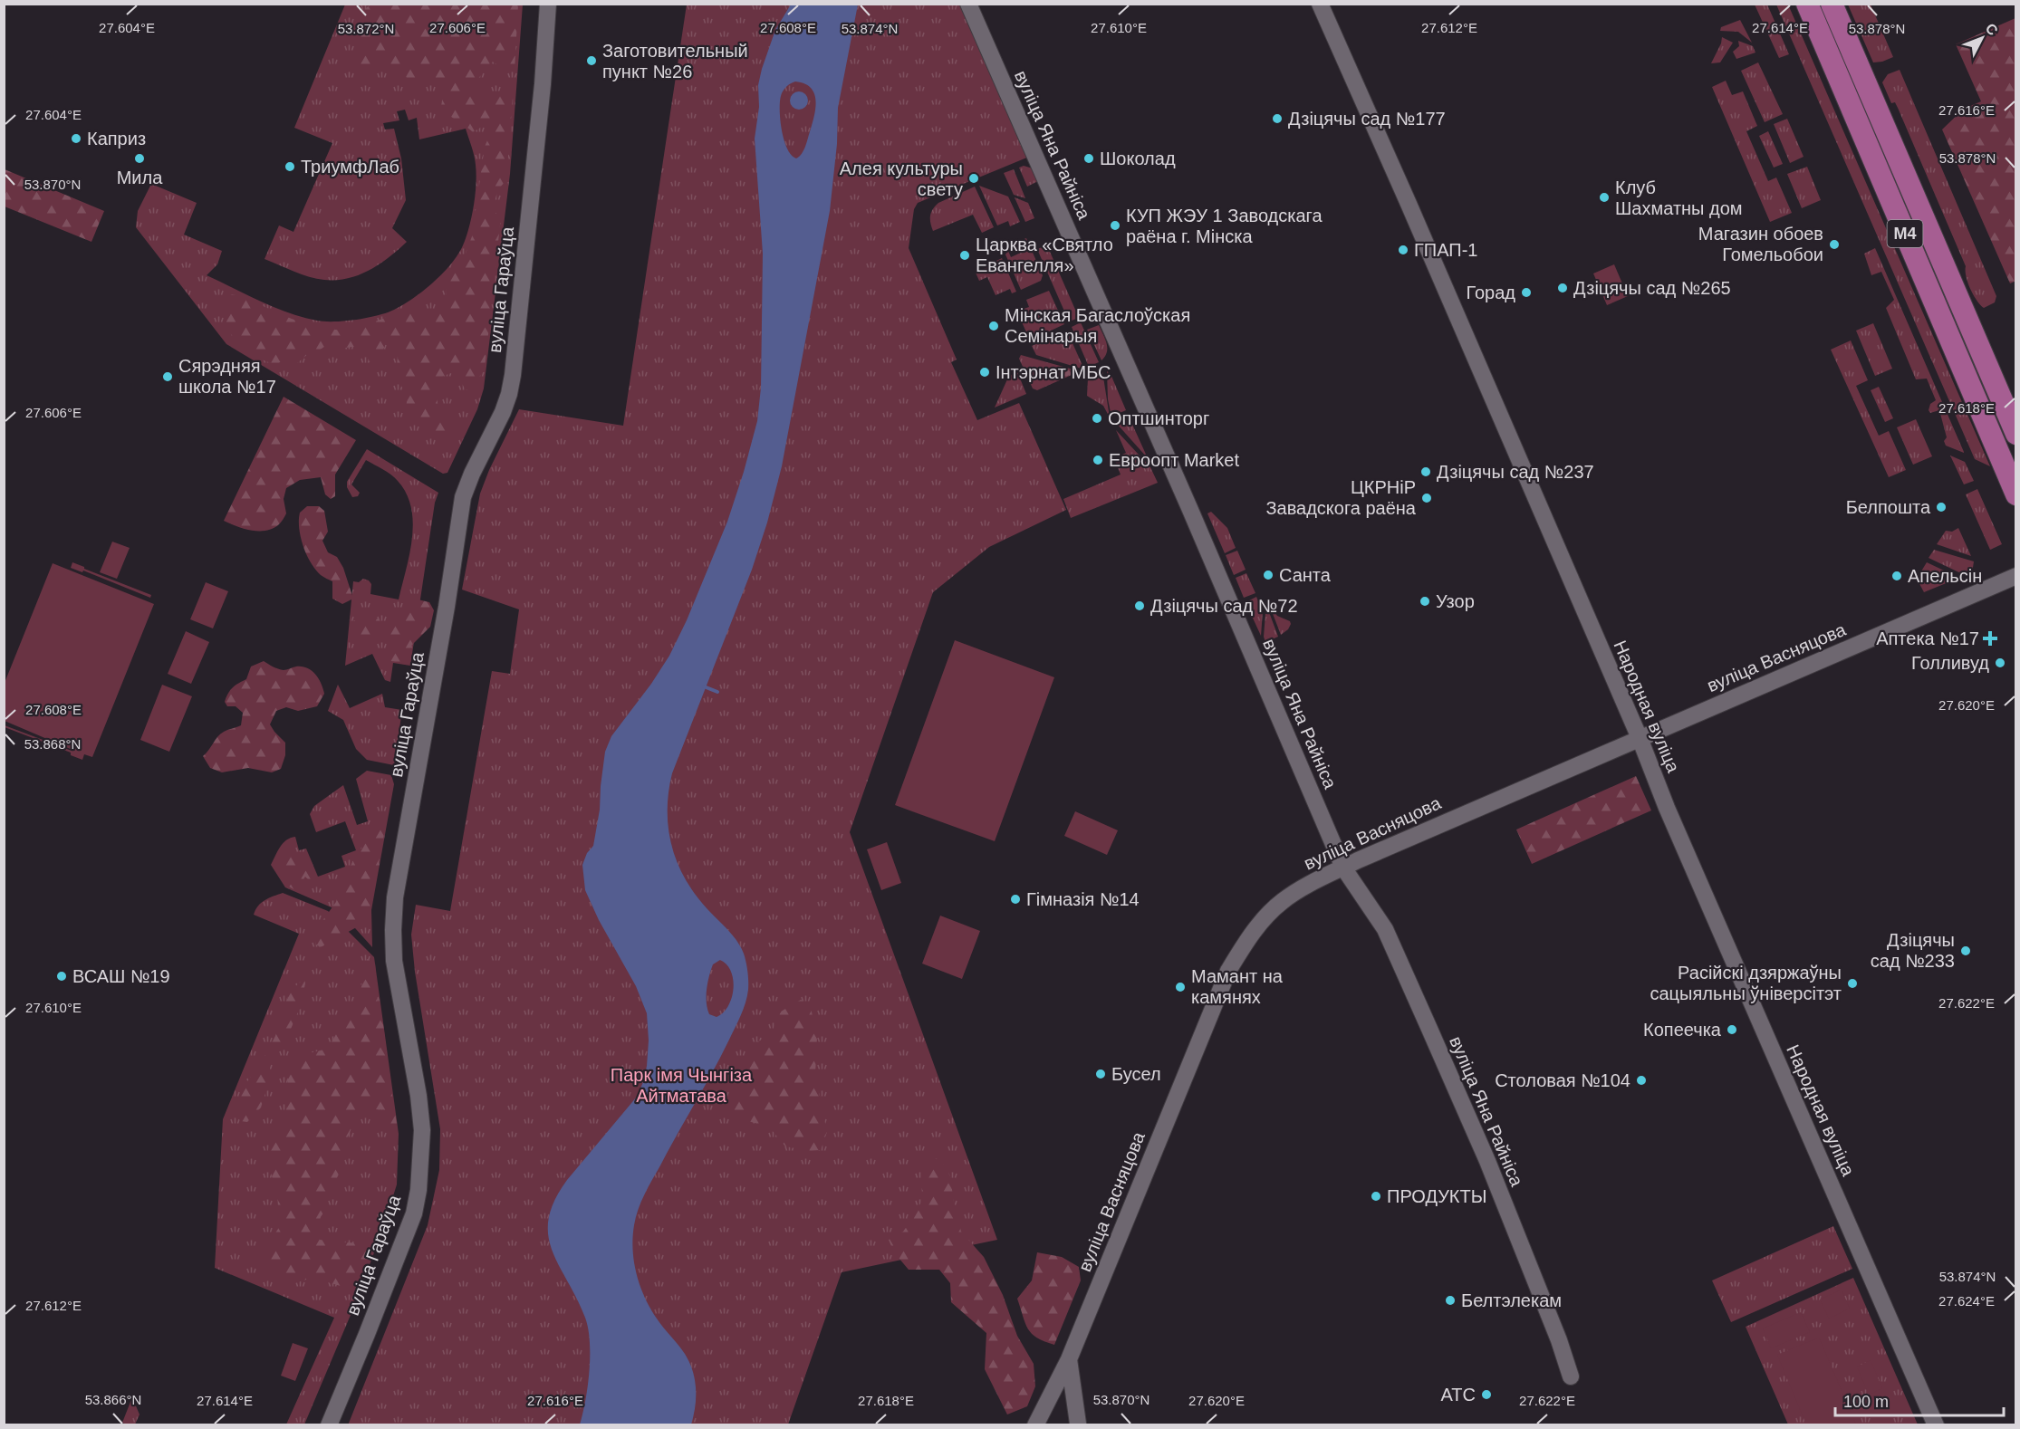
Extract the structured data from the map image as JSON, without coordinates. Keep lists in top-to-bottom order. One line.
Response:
{"streets":{"main road":["М4"],"street":["вуліца Яна Райніса","вуліца Гараўца","вуліца Васняцова","Народная вуліца"]},"crossings":[["вуліца Яна Райніса","вуліца Васняцова"],["вуліца Васняцова","Народная вуліца"]],"parks":["Парк імя Чынгіза Айтматава"],"places":{"other":["Заготовительный пункт №26","Дзіцячы сад №177","Каприз","Мила","Шоколад","ТриумфЛаб","Алея культуры свету","Клуб Шахматны дом","КУП ЖЭУ 1 Заводскага раёна г. Мінска","Магазин обоев Гомельобои","ГПАП-1","Царква «Святло Евангелля»","Дзіцячы сад №265","Горад","Мінская Багаслоўская Семінарыя","Інтэрнат МБС","Сярэдняя школа №17","Оптшинторг","Евроопт Market","Дзіцячы сад №237","ЦКРНіР Завадскога раёна","Белпошта","Санта","Апельсін","Узор","Дзіцячы сад №72","Голливуд","Гімназія №14","Дзіцячы сад №233","ВСАШ №19","Расійскі дзяржаўны сацыяльны ўніверсітэт","Мамант на камянях","Копеечка","Бусел","Столовая №104","ПРОДУКТЫ","Белтэлекам","АТС"],"health":["Аптека №17"]},"scale_bar":"100 m","north":"top right","coordinates":["27.612°E","27.604°E","27.606°E","27.608°E","27.610°E","27.614°E","53.872°N","53.874°N","53.878°N","27.616°E","53.870°N","27.618°E","27.620°E","53.868°N","27.622°E","27.624°E","53.866°N"]}
